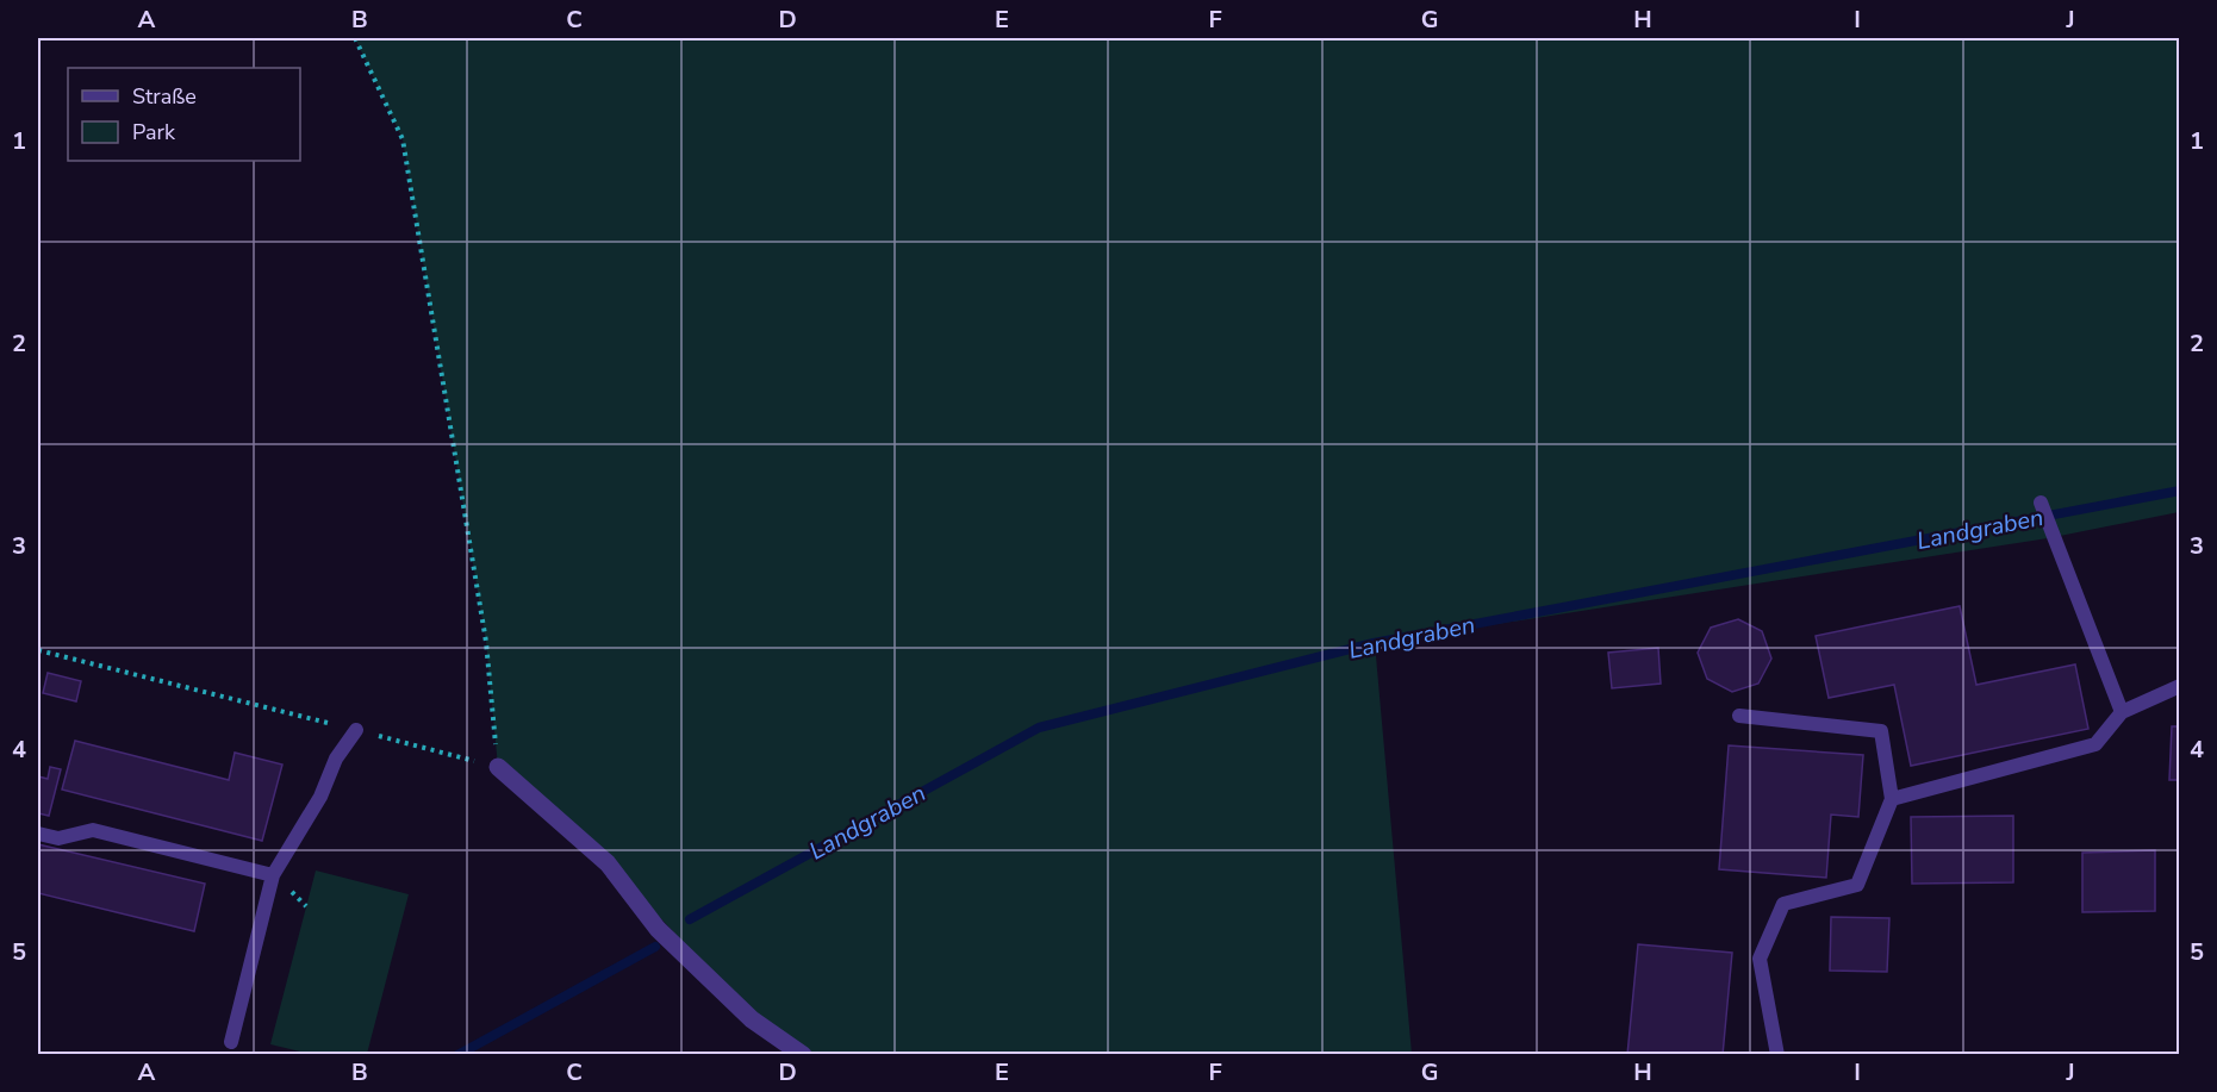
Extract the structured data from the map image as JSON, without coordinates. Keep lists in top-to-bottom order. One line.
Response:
{"water":["Landgraben"],"legend":["Straße","Park"],"grid":{"columns":["A","B","C","D","E","F","G","H","I","J"],"rows":["1","2","3","4","5"]}}
